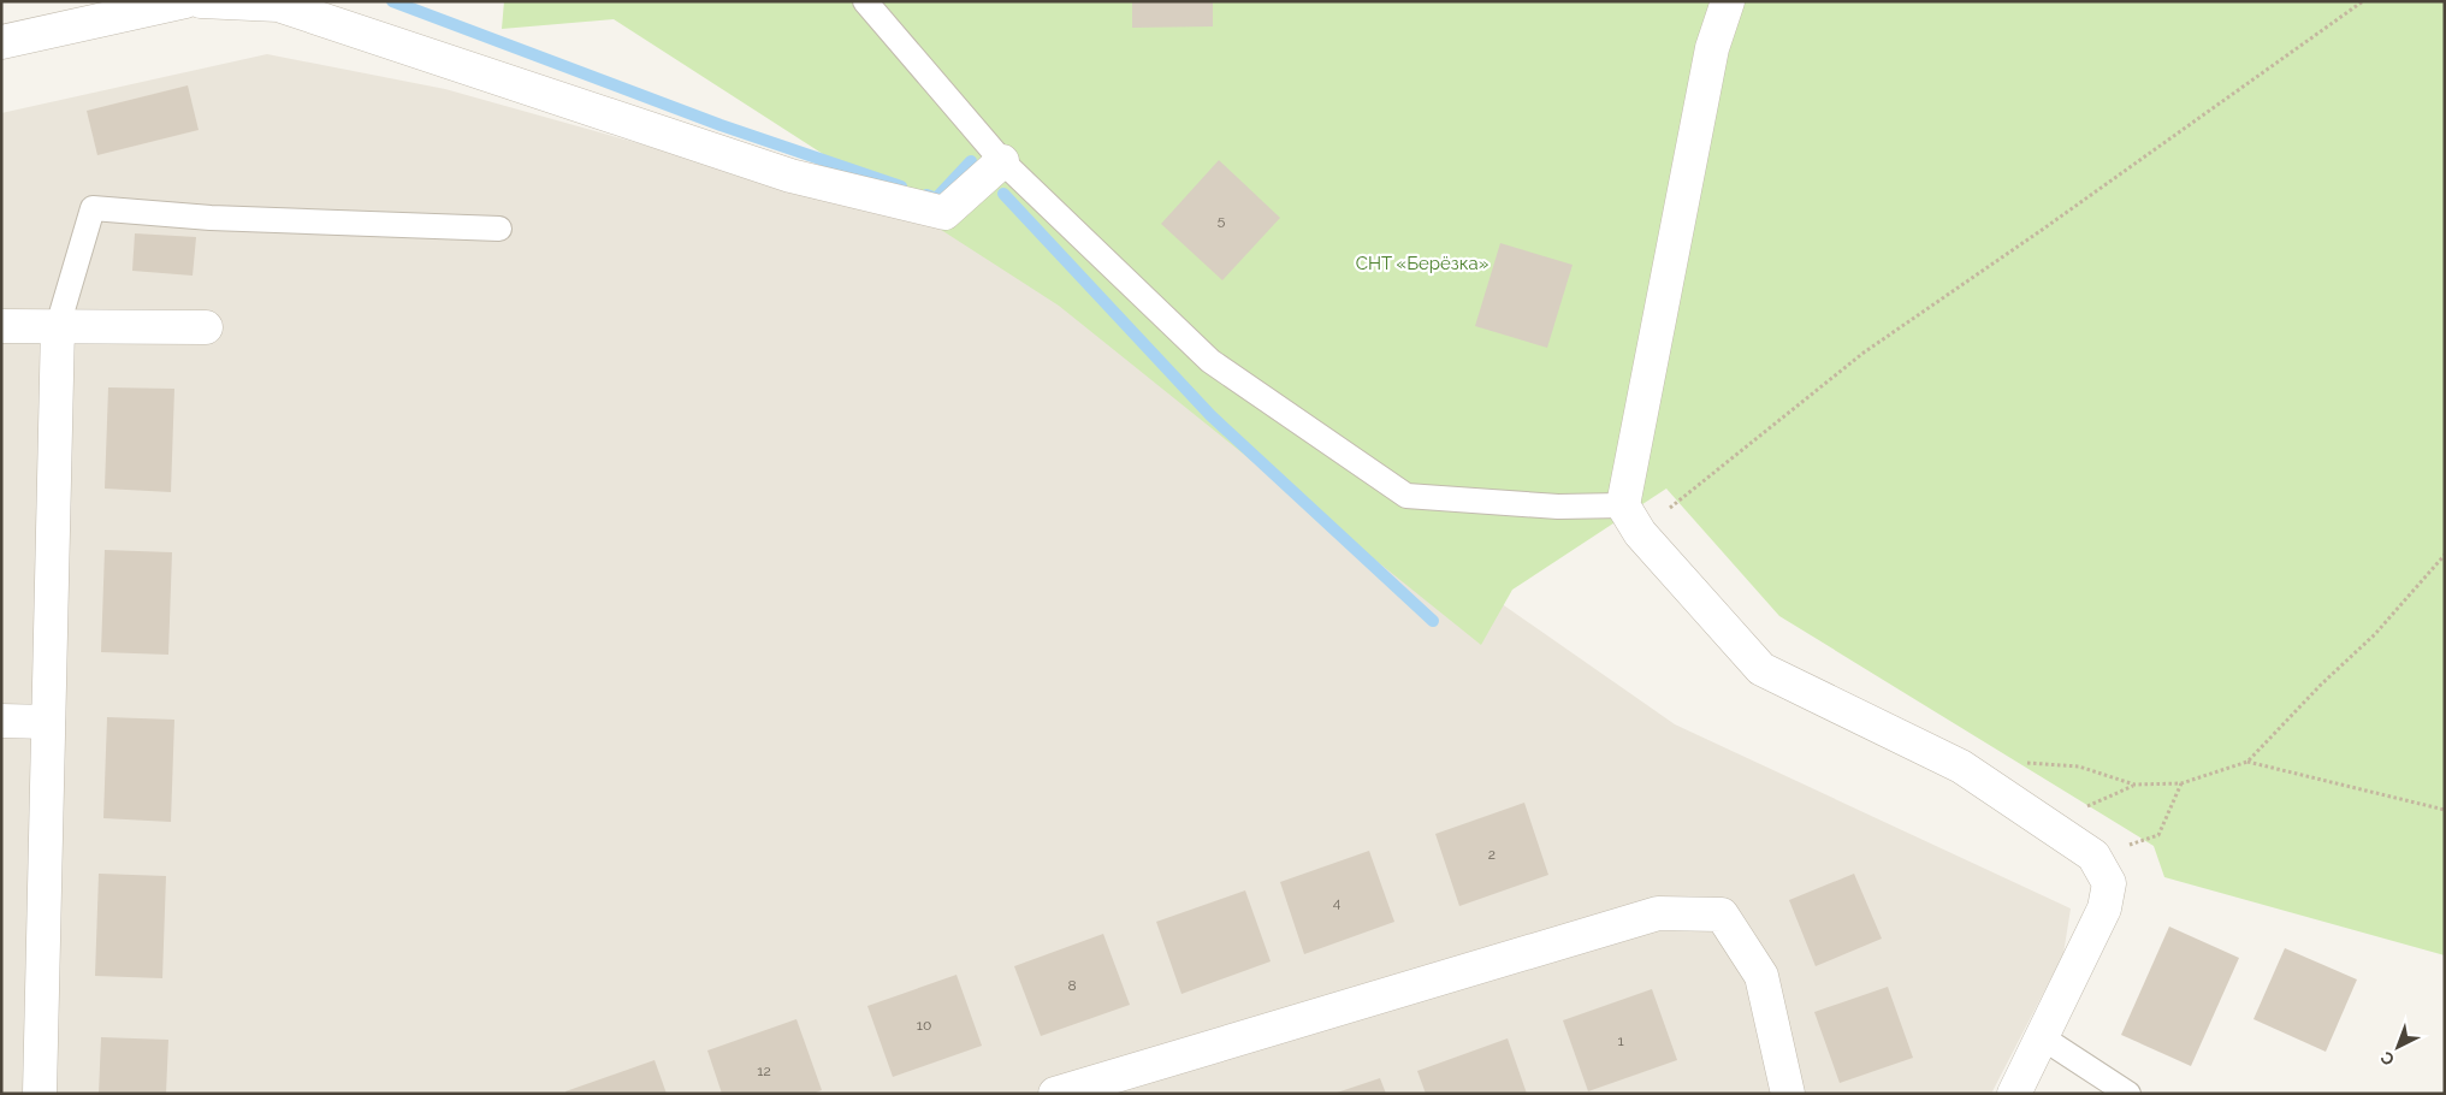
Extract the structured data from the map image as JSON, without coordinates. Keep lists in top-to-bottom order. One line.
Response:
{"parks":["СНТ «Берёзка»"],"house_numbers":["5","2","4","8","10","1","12"],"north":"bottom left"}
